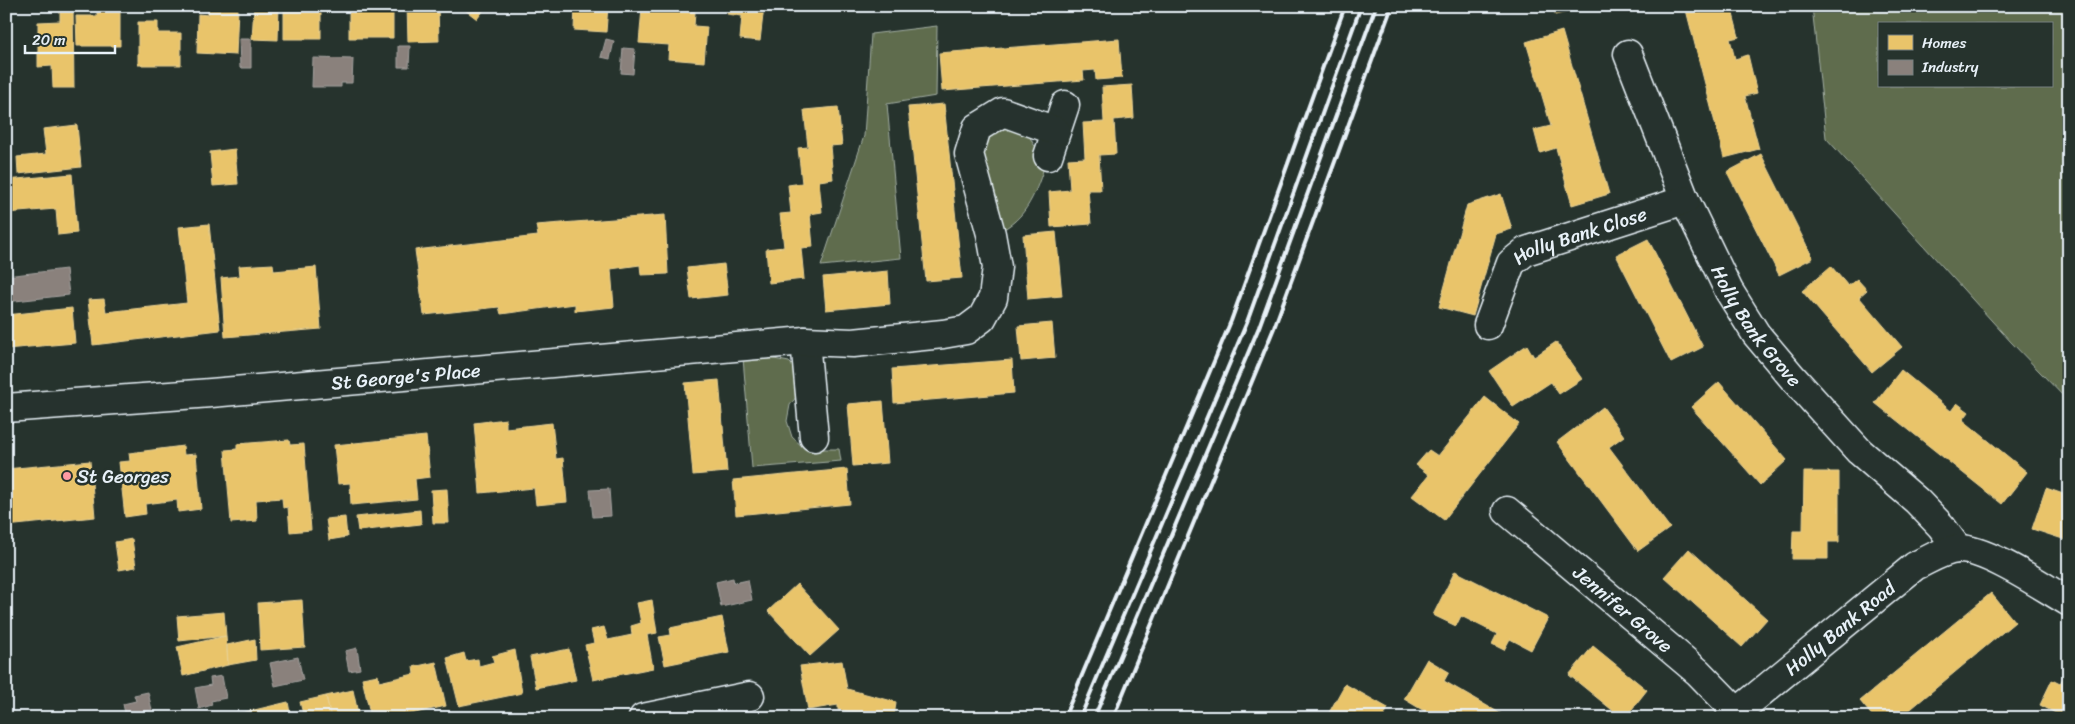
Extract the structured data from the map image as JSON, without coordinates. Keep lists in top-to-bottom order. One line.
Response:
{"streets":{"street":["Holly Bank Close","Holly Bank Grove","St George's Place","Jennifer Grove","Holly Bank Road"]},"crossings":[["Holly Bank Close","Holly Bank Grove"],["Holly Bank Grove","Holly Bank Road"],["Jennifer Grove","Holly Bank Road"]],"places":["St Georges"],"legend":["Homes","Industry"],"scale_bar":"20 m"}
